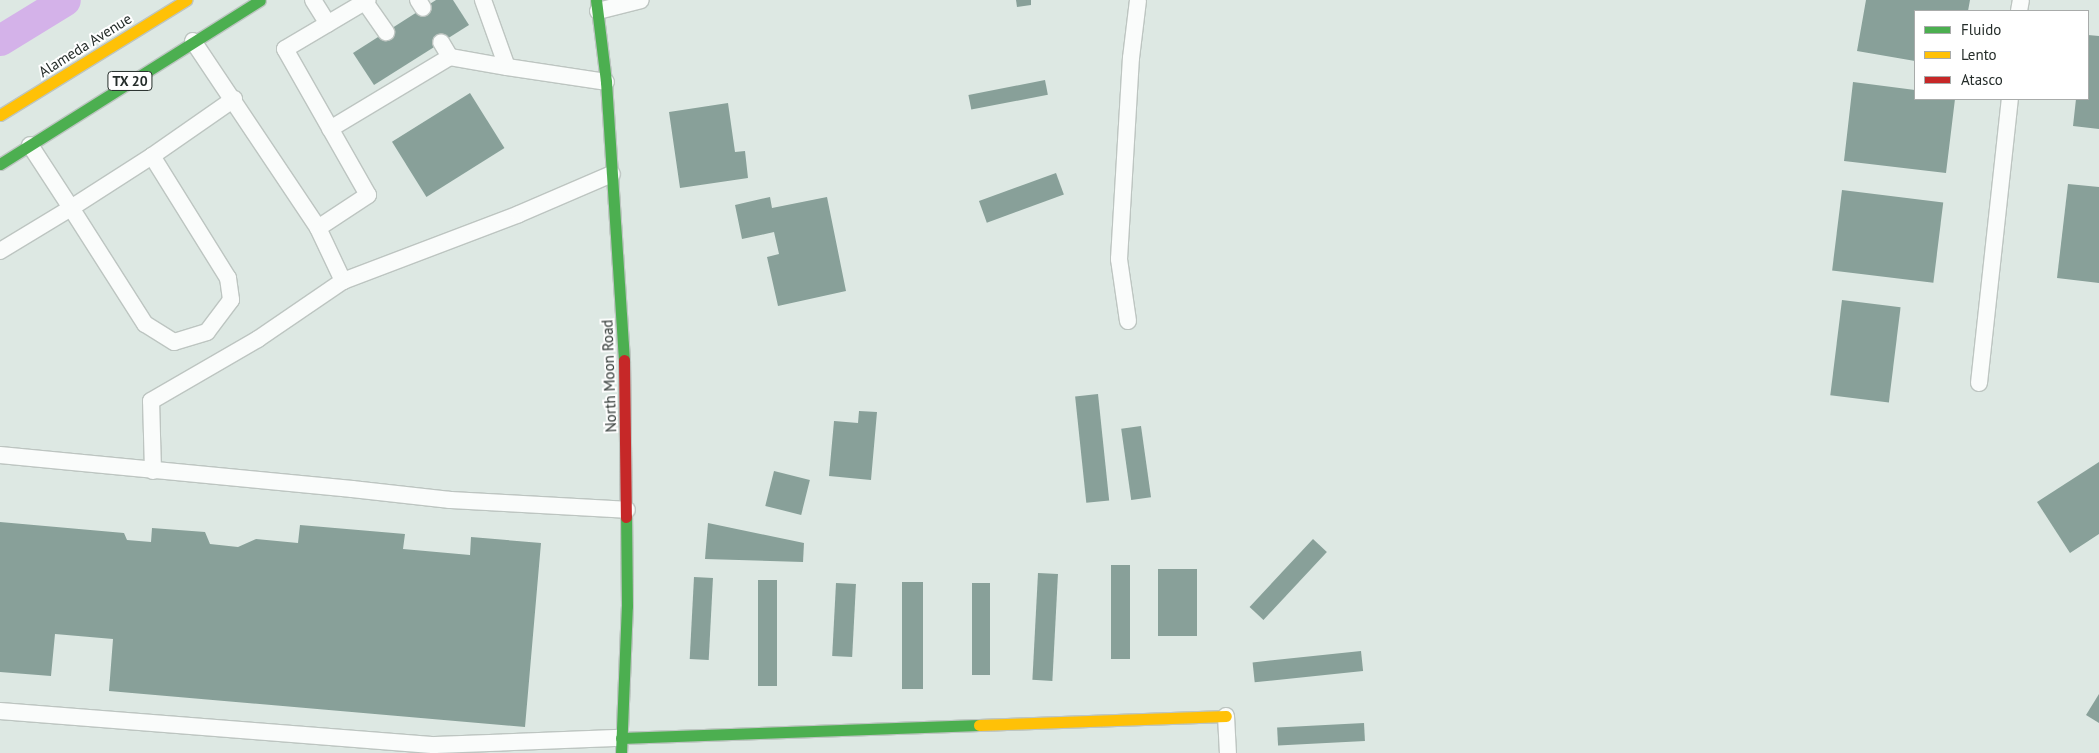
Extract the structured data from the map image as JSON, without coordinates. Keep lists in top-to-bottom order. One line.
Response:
{"streets":{"street":["Alameda Avenue","TX 20","North Moon Road"]},"legend":["Fluido","Lento","Atasco"]}
